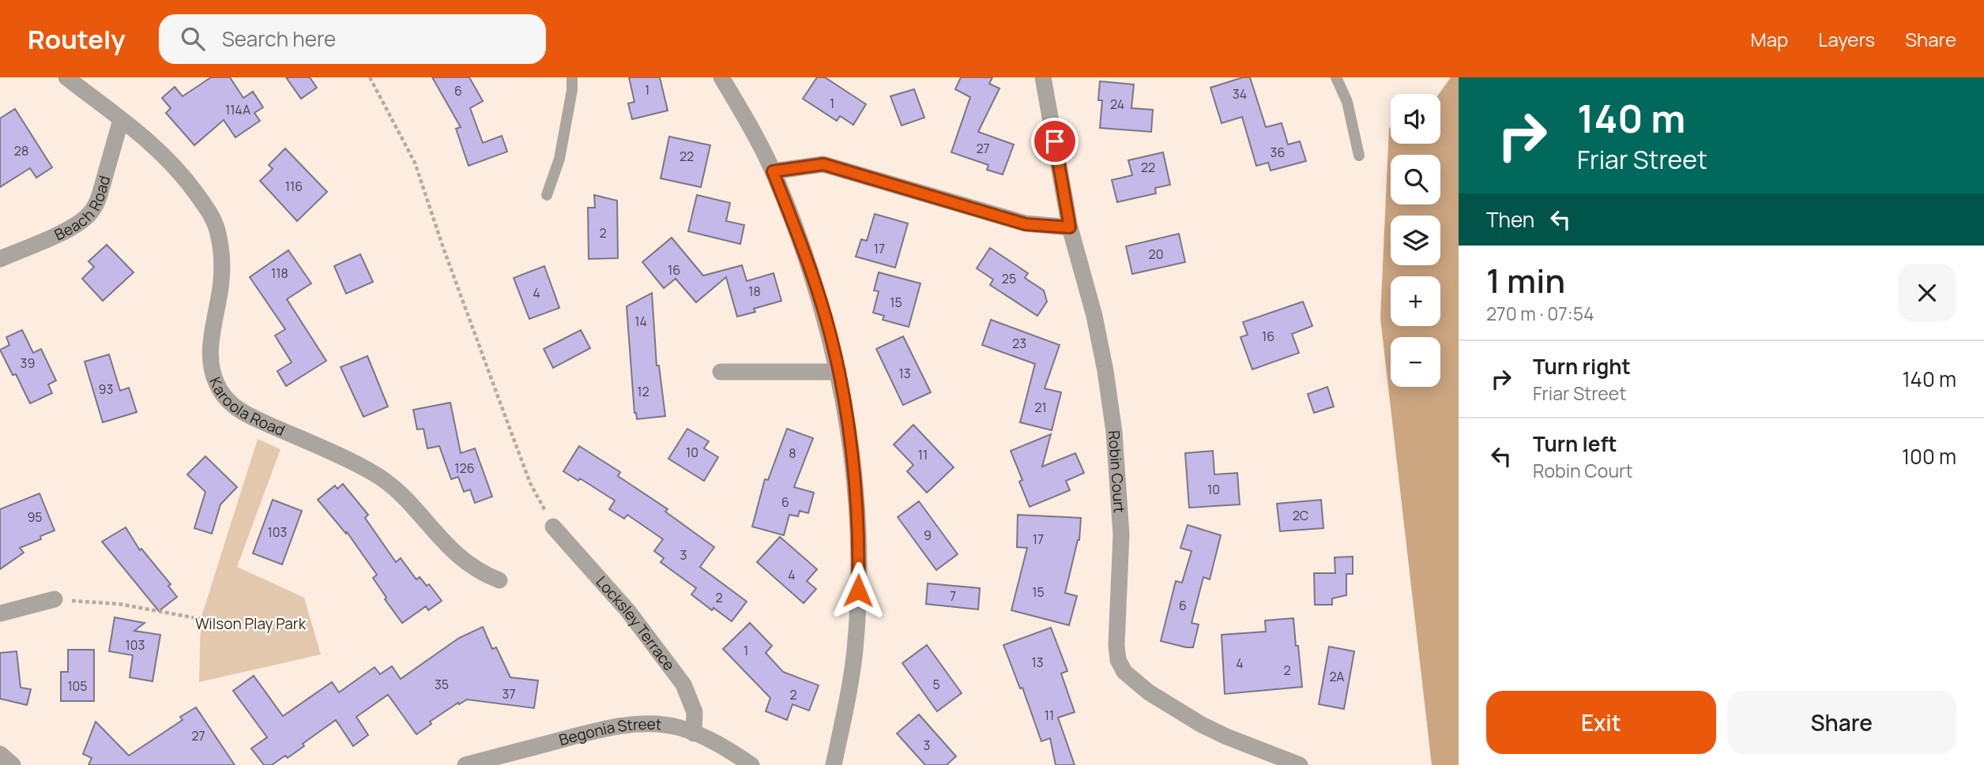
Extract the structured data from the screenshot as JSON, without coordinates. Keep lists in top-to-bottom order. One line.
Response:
{"streets":{"street":["Beach Road","Karoola Road","Robin Court","Locksley Terrace","Begonia Street"]},"crossings":[["Beach Road","Karoola Road"],["Locksley Terrace","Begonia Street"]],"parks":["Wilson Play Park"],"house_numbers":["1","6","34","1","24","114A","27","28","36","22","22","116","2","17","20","16","118","25","18","4","15","14","16","23","39","13","93","12","21","10","8","11","126","10","6","2C","95","103","9","17","3","4","15","7","2","6","103","1","13","4","2","2A","35","5","105","37","2","11","27","3"],"page":{"header":"Routely","search":"Search here","nav":["Map","Layers","Share"],"turn":["140 m","Friar Street"],"map_buttons":["+","−"],"then":"Then","heading":["1 min","270 m · 07:54"],"list":[{"name":"Turn right","note":"Friar Street","value":"140 m"},{"name":"Turn left","note":"Robin Court","value":"100 m"}],"buttons":["Exit","Share"]}}
